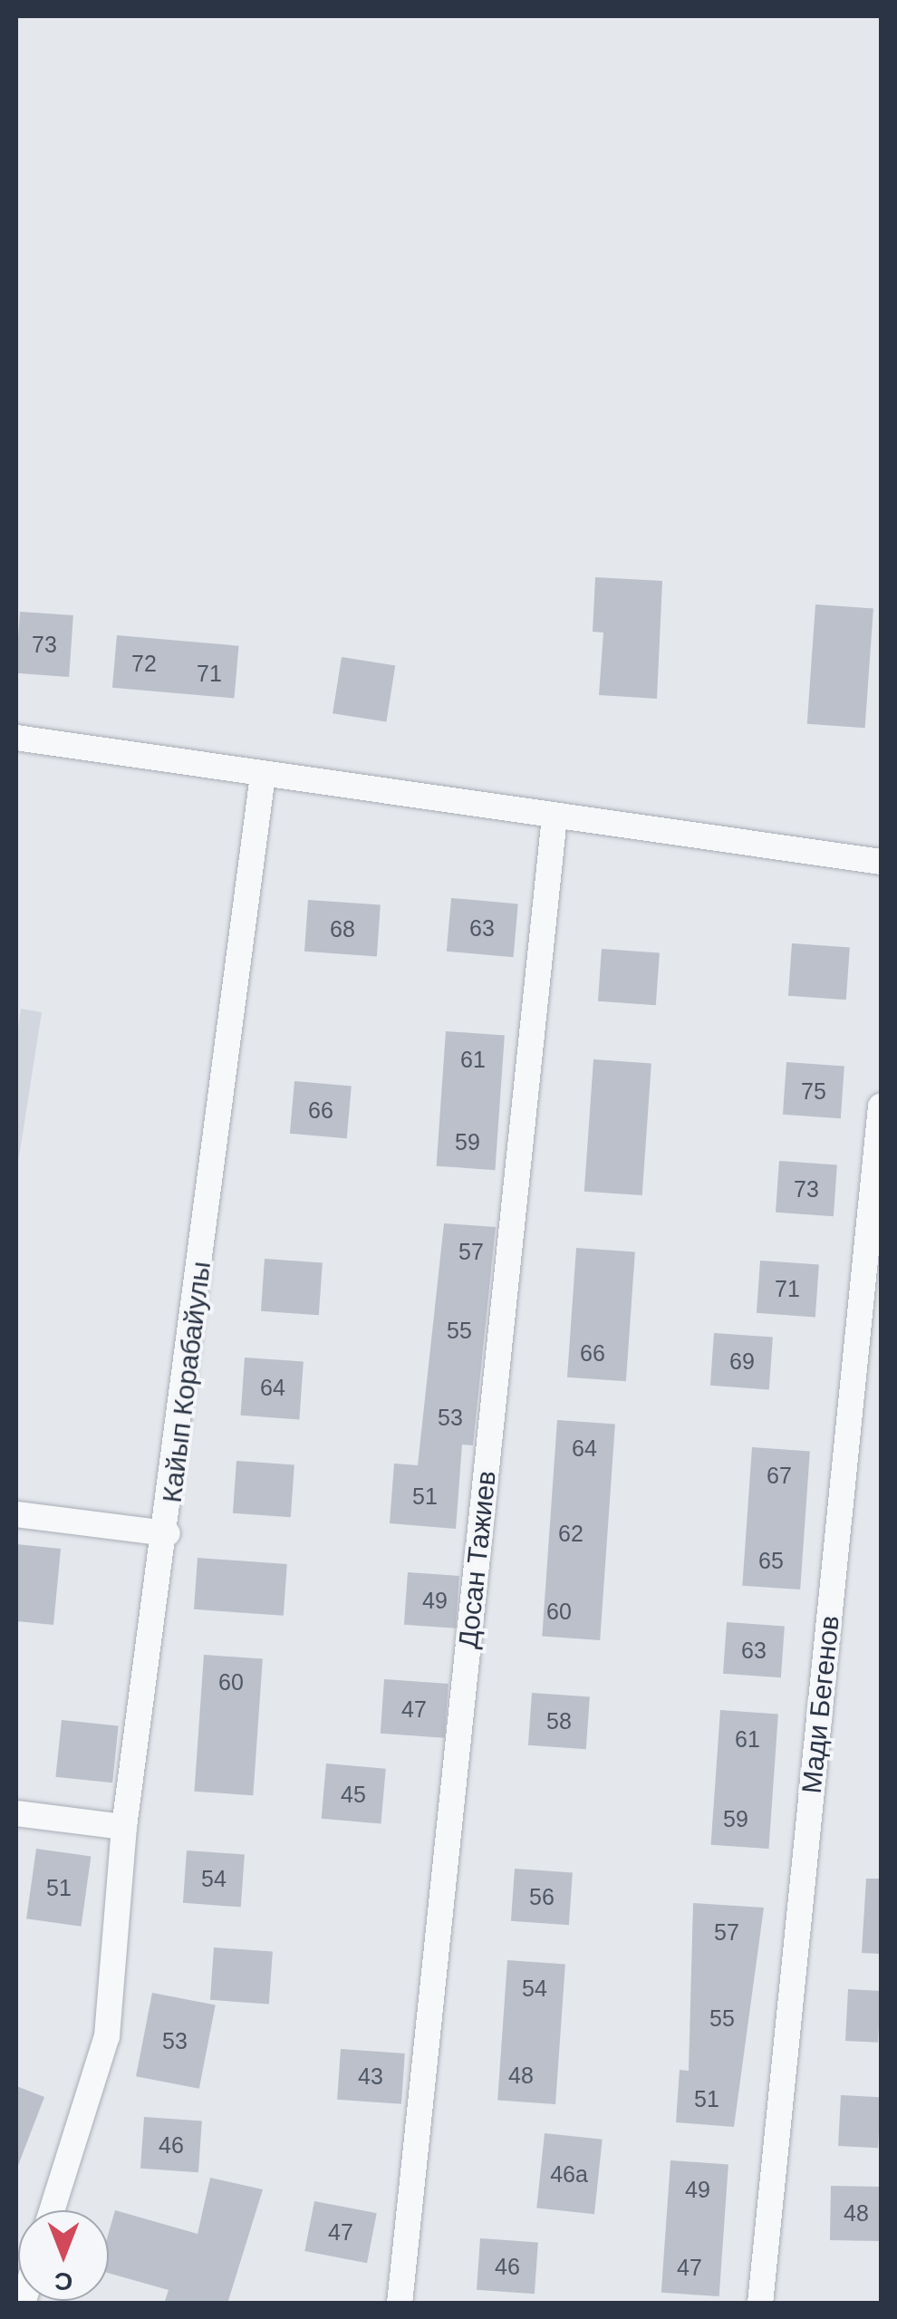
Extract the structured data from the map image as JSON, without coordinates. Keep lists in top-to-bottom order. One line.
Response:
{"streets":{"street":["Кайып Корабайулы","Досан Тажиев","Мади Бегенов"]},"house_numbers":["73","72","71","63","68","61","75","66","59","73","57","71","55","66","69","64","53","64","67","51","62","65","49","60","63","60","47","58","61","45","59","54","51","56","57","54","55","53","48","43","51","46","46а","49","48","47","46","47"],"north":"bottom"}
